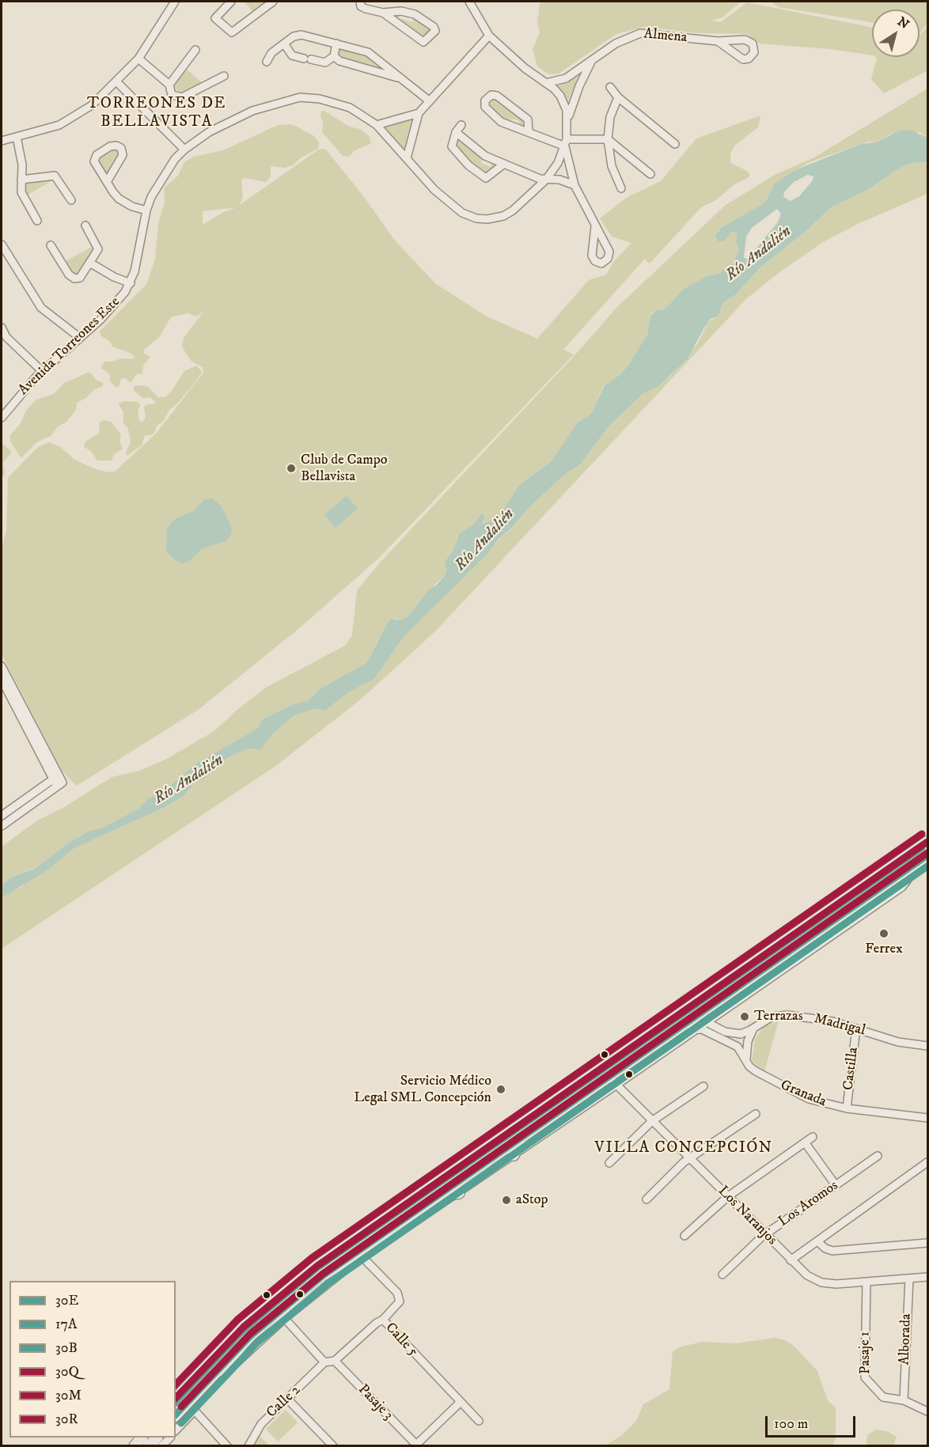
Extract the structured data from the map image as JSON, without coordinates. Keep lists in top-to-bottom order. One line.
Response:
{"streets":{"street":["Almena","Avenida Torreones Este","Madrigal","Castilla","Granada","Los Aromos","Los Naranjos","Alborada","Calle 5","Pasaje 1","Calle 2","Pasaje 3"]},"crossings":[["Madrigal","Castilla"],["Madrigal","Granada"],["Castilla","Granada"],["Los Aromos","Los Naranjos"],["Los Naranjos","Alborada"],["Los Naranjos","Pasaje 1"],["Alborada","Pasaje 1"]],"districts":["TORREONES DE BELLAVISTA","VILLA CONCEPCIÓN"],"water":["Río Andalién"],"places":["Club de Campo Bellavista","Ferrex","Terrazas","Servicio Médico Legal SML Concepción","aStop"],"lines":["transit line 30R","transit line 30Q","transit line 30B","transit line 30M","transit line 30E","transit line 17A"],"legend":["30E","17A","30B","30Q","30M","30R"],"scale_bar":"100 m","north":"top right"}
